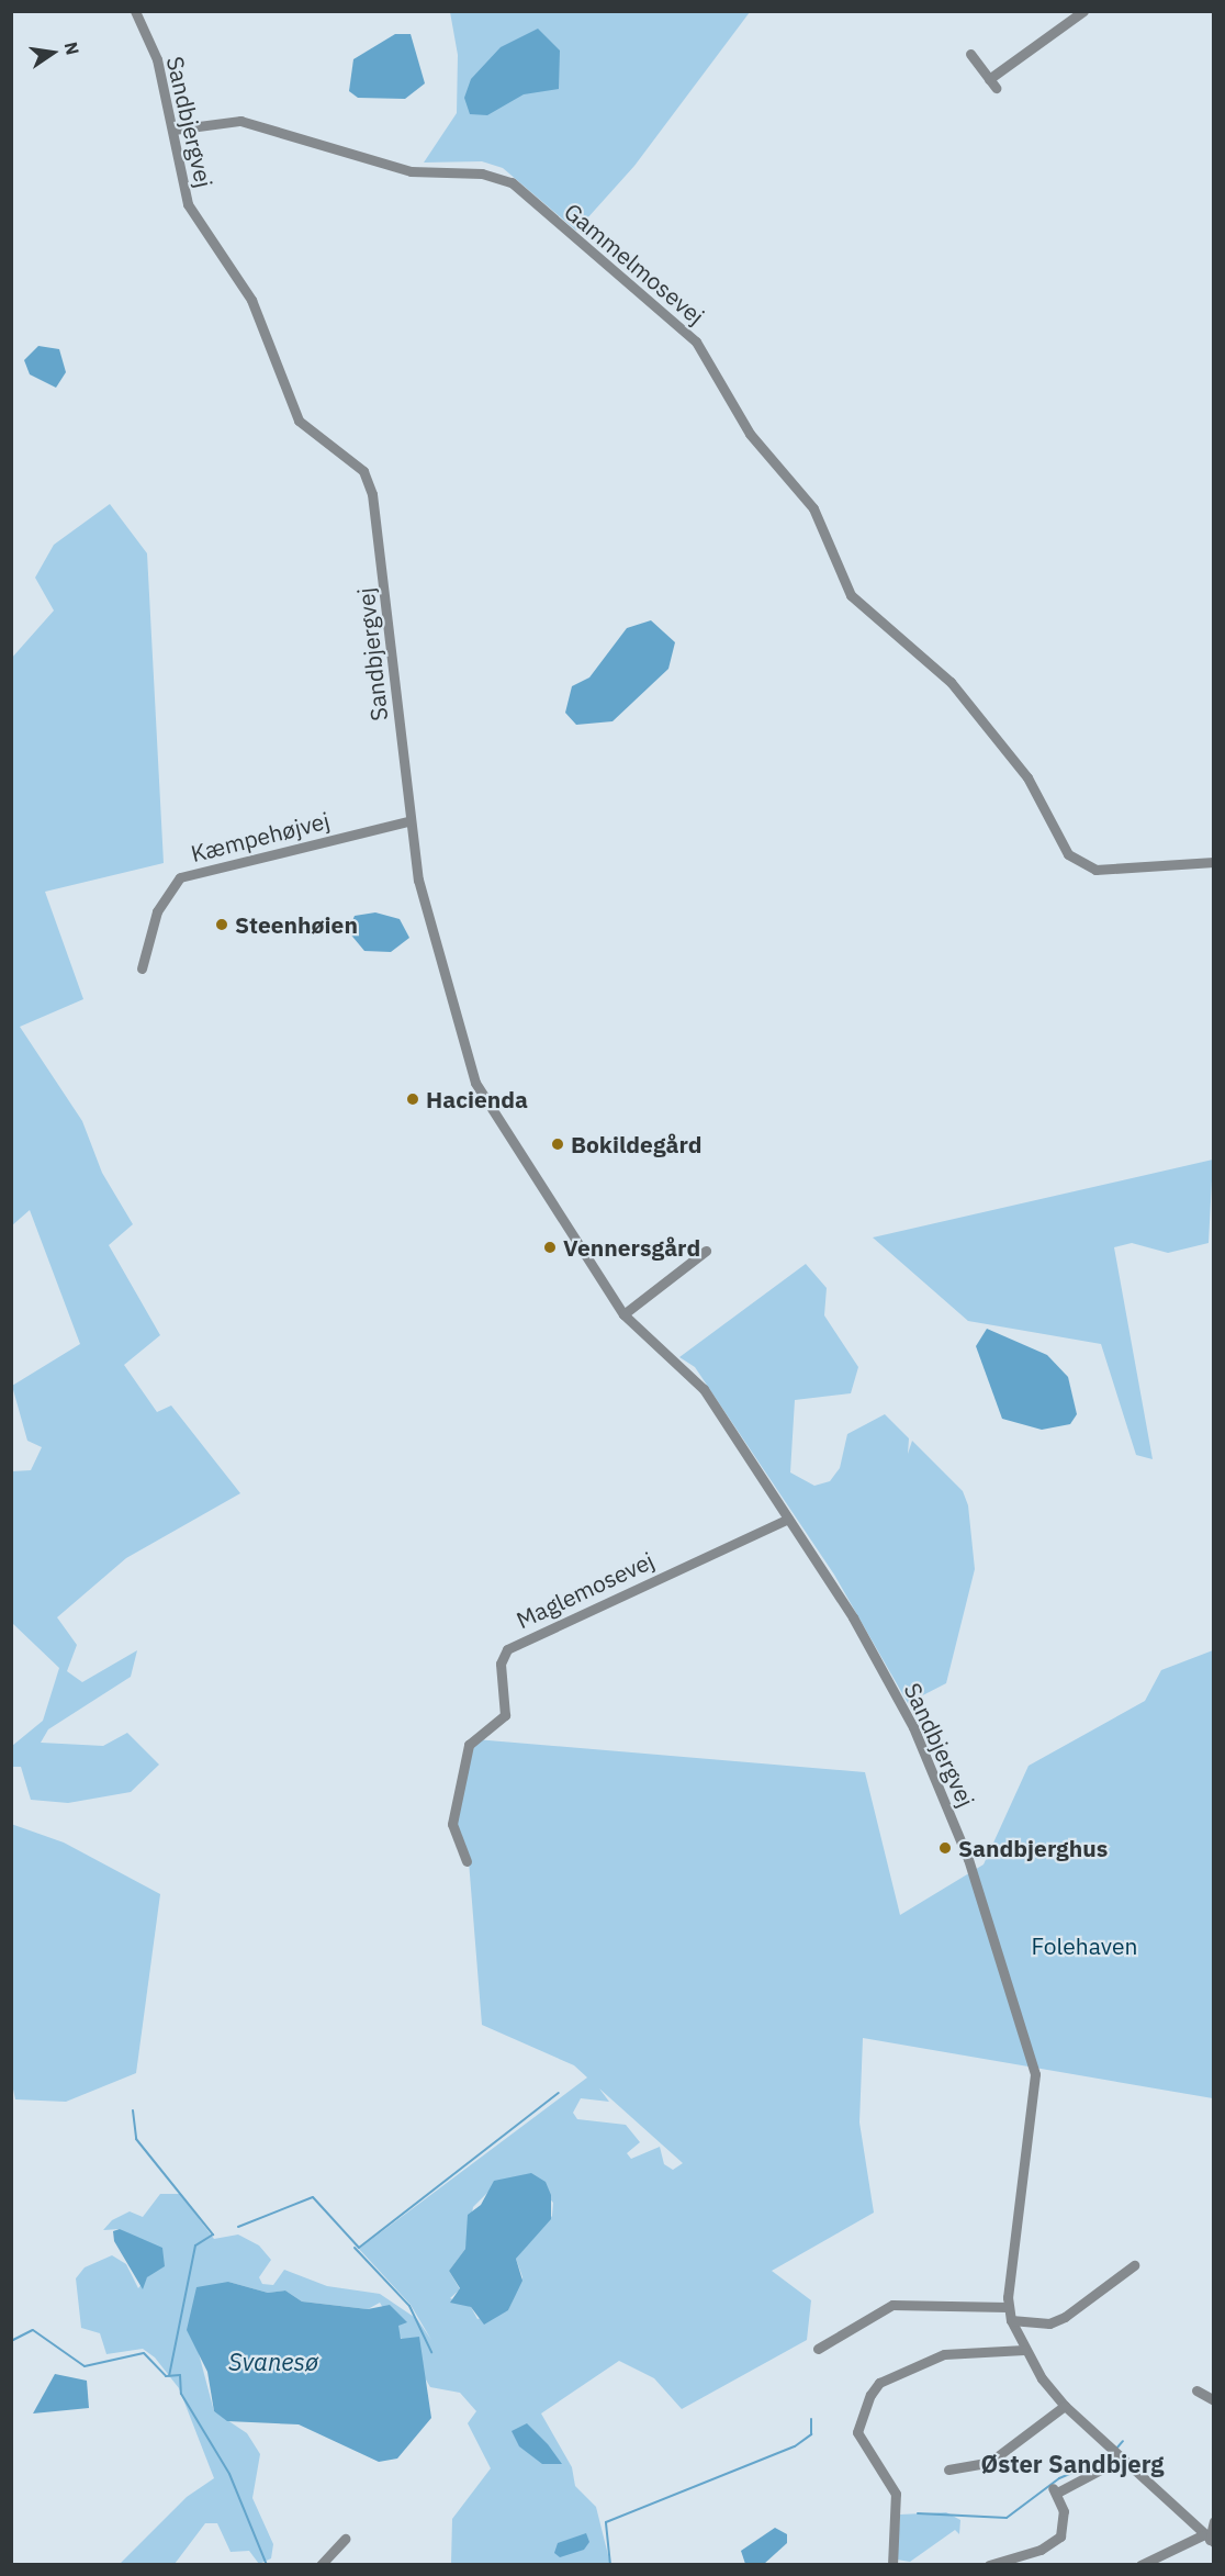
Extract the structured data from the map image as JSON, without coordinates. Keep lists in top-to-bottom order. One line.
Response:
{"streets":{"street":["Sandbjergvej","Gammelmosevej","Kæmpehøjvej","Maglemosevej"]},"crossings":[["Sandbjergvej","Gammelmosevej"],["Sandbjergvej","Kæmpehøjvej"],["Sandbjergvej","Maglemosevej"]],"districts":["Øster Sandbjerg"],"water":["Svanesø"],"parks":["Folehaven"],"places":["Steenhøien","Hacienda","Bokildegård","Vennersgård","Sandbjerghus"],"north":"right"}
